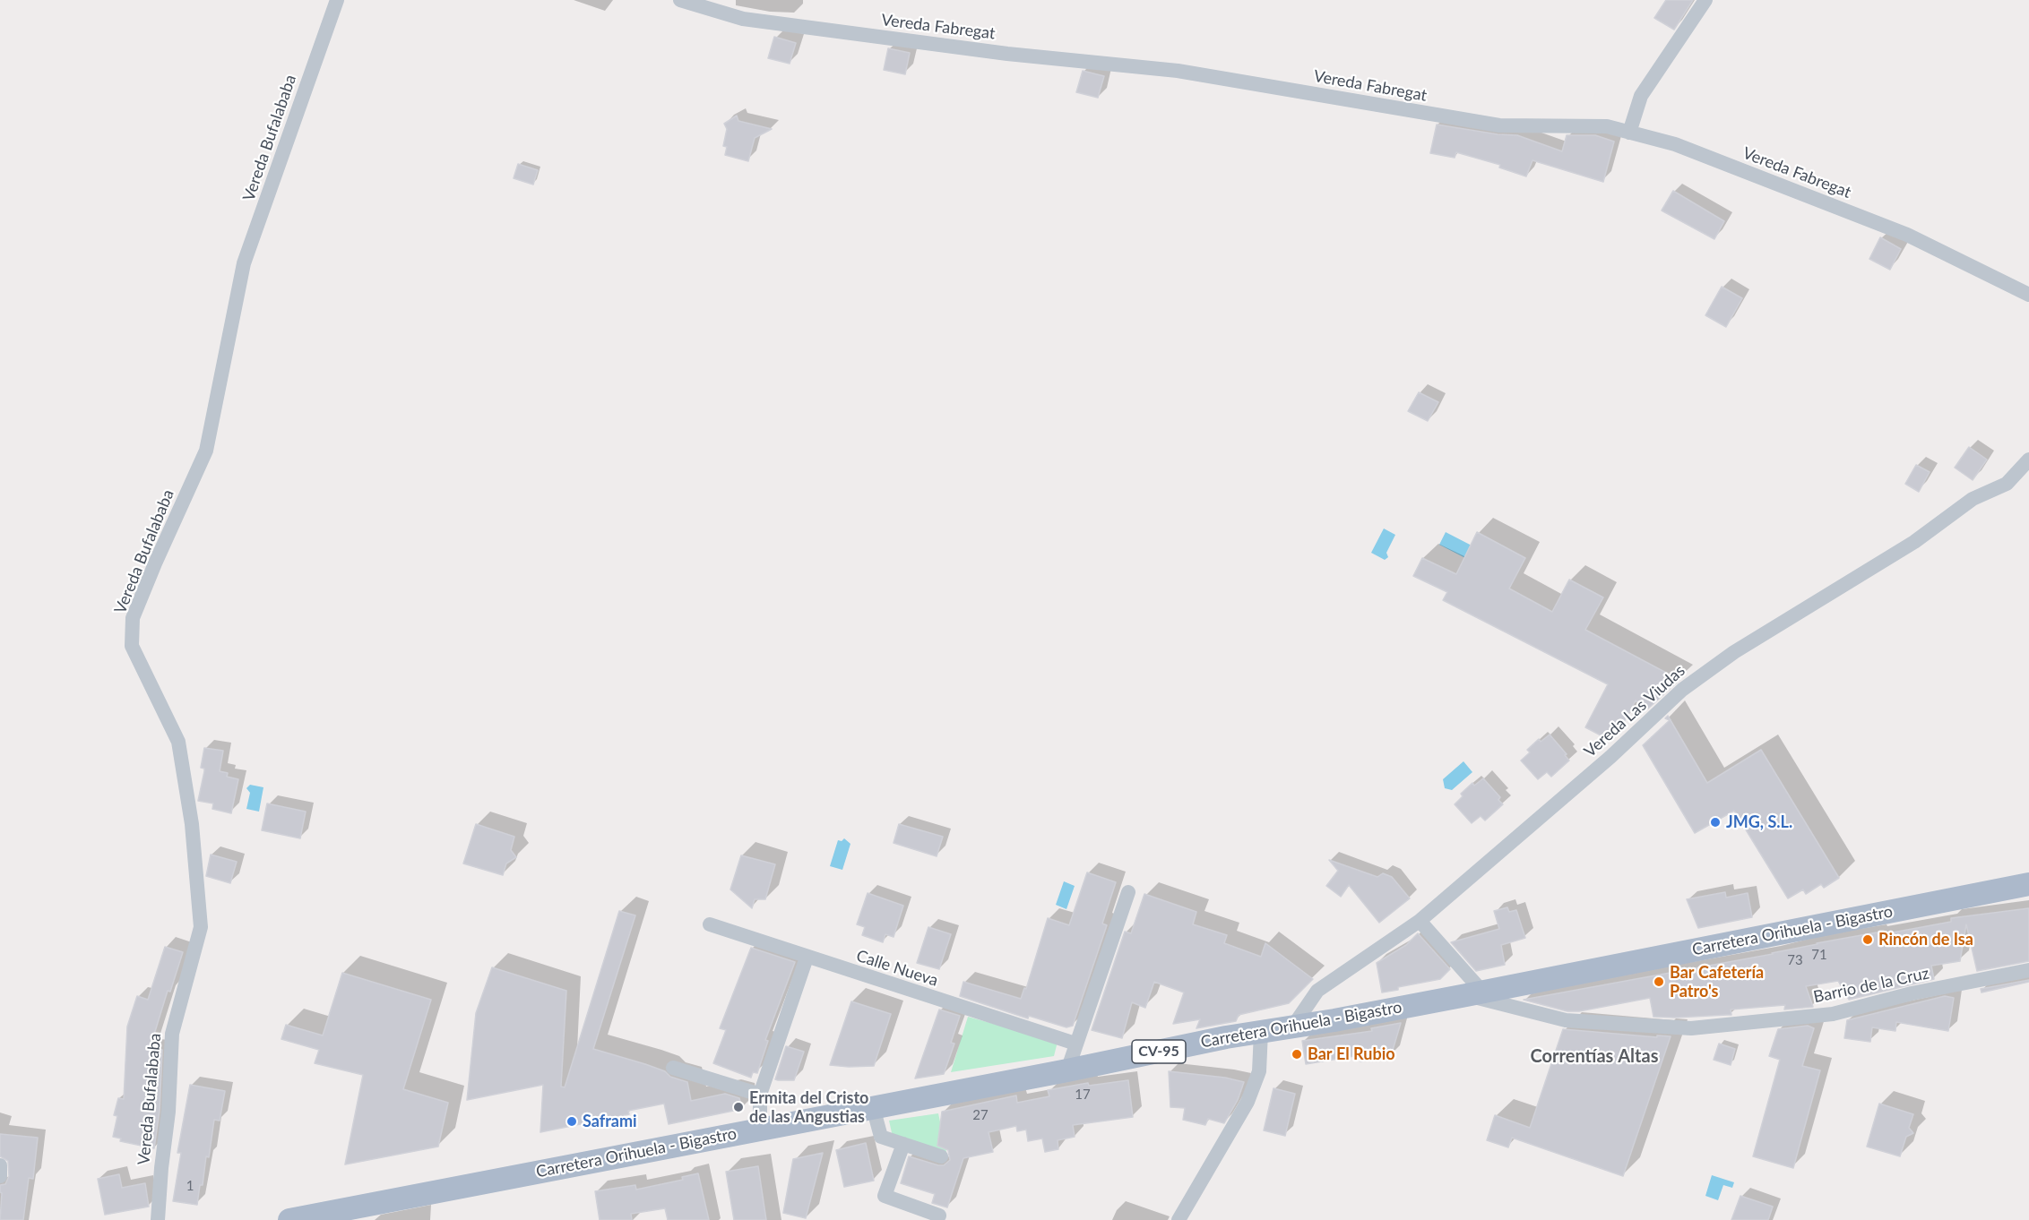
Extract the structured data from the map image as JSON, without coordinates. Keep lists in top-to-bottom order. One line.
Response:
{"streets":{"main road":["Carretera Orihuela - Bigastro","CV-95"],"street":["Vereda Fabregat","Vereda Bufalababa","Vereda Las Viudas","Calle Nueva","Barrio de la Cruz"]},"crossings":[["Vereda Las Viudas","Carretera Orihuela - Bigastro"],["Carretera Orihuela - Bigastro","Barrio de la Cruz"]],"districts":["Correntías Altas"],"places":["JMG, S.L.","Rincón de Isa","Bar Cafetería Patro's","Bar El Rubio","Ermita del Cristo de las Angustias","Saframi"],"house_numbers":["71","73","17","27","1"]}
